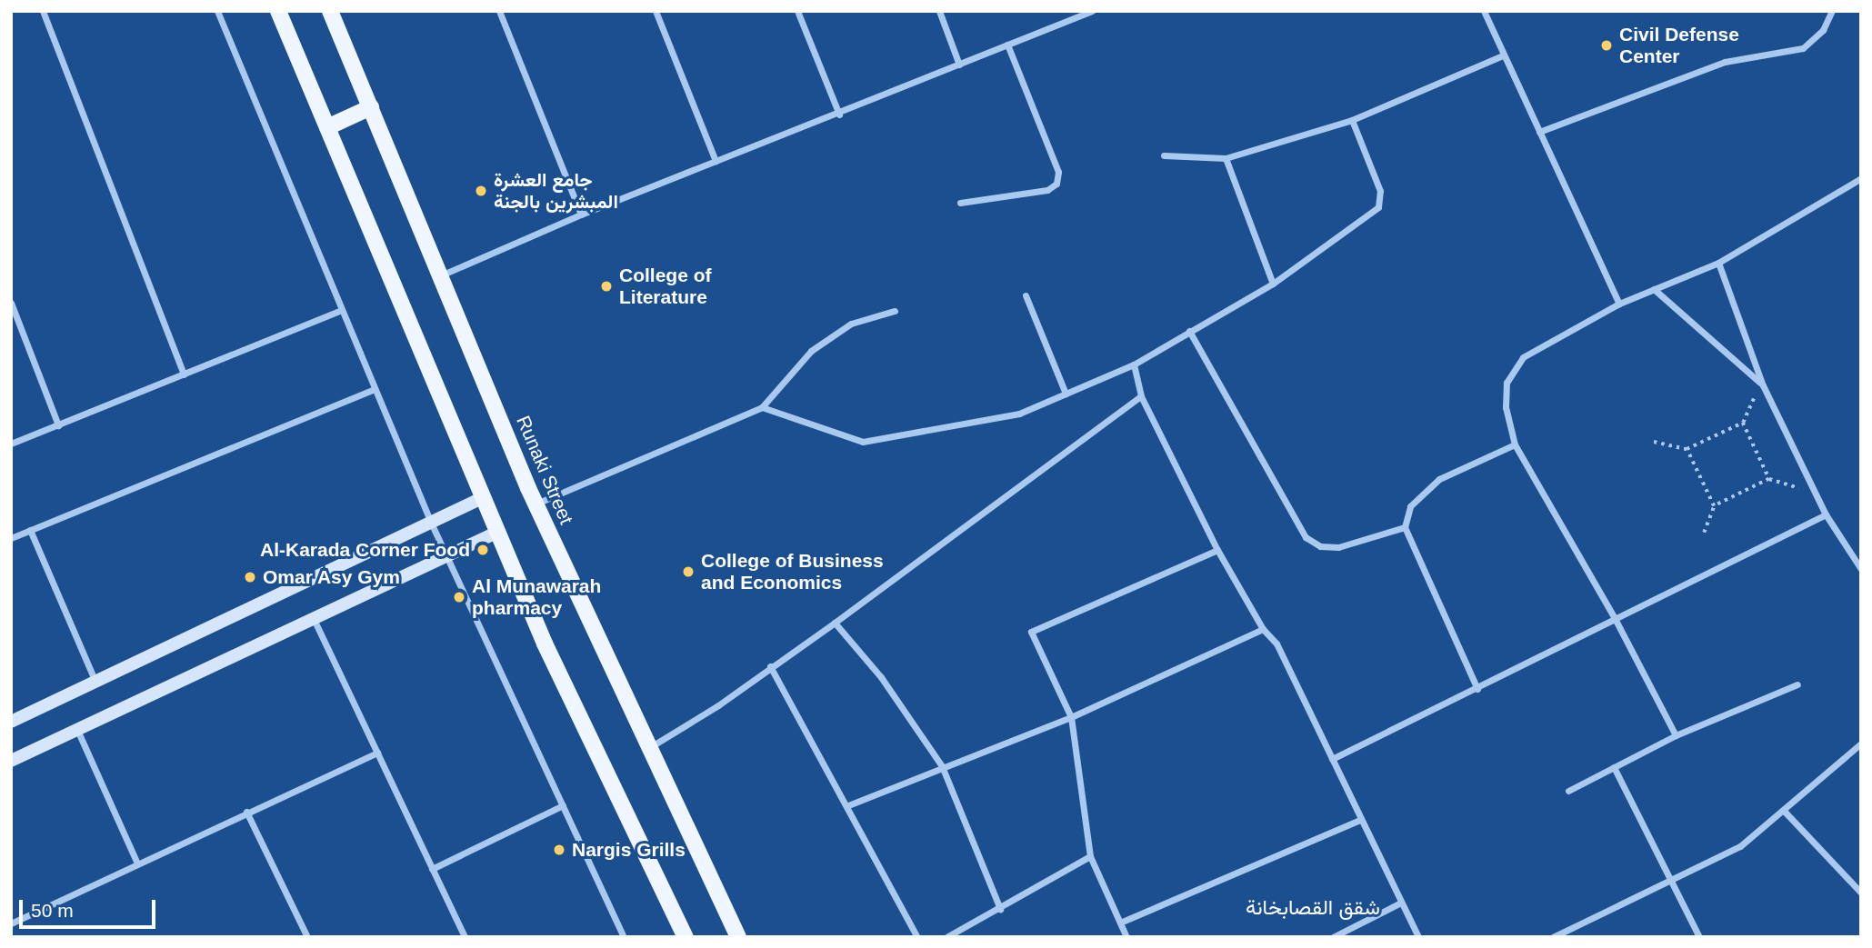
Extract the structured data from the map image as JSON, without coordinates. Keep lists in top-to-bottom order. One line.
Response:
{"streets":{"main road":["Runaki Street"]},"districts":["شقق القصابخانة"],"places":["Civil Defense Center","جامع العشرة المبشرين بالجنة","College of Literature","Al-Karada Corner Food","College of Business and Economics","Omar Asy Gym","Al Munawarah pharmacy","Nargis Grills"],"scale_bar":"50 m"}
